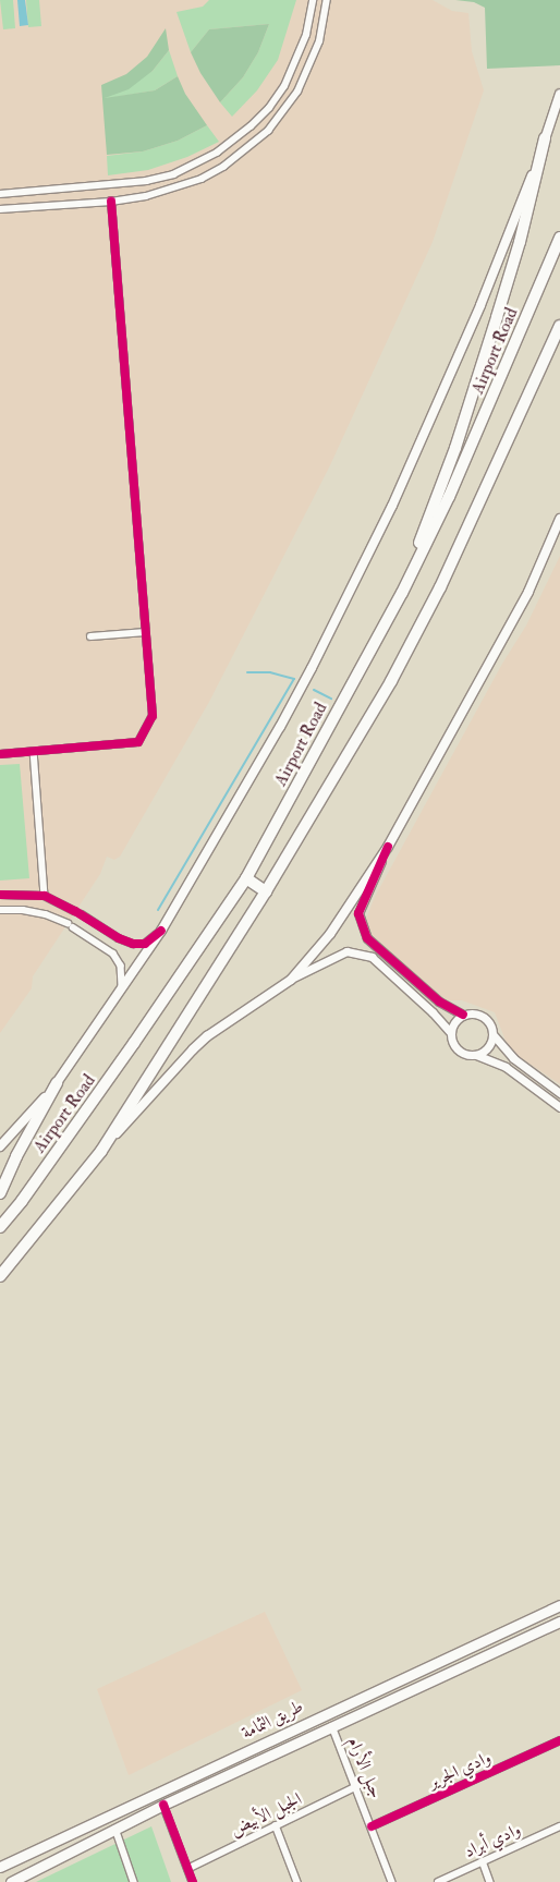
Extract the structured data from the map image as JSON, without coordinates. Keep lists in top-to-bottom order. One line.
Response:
{"streets":{"highway":["Airport Road"],"main road":["طريق الثمامة"],"street":["جبل الأرام","وادي الجرير","الجبل الأبيض","وادي أبراد"]},"crossings":[["طريق الثمامة","جبل الأرام"],["جبل الأرام","وادي الجرير"],["جبل الأرام","الجبل الأبيض"]]}
